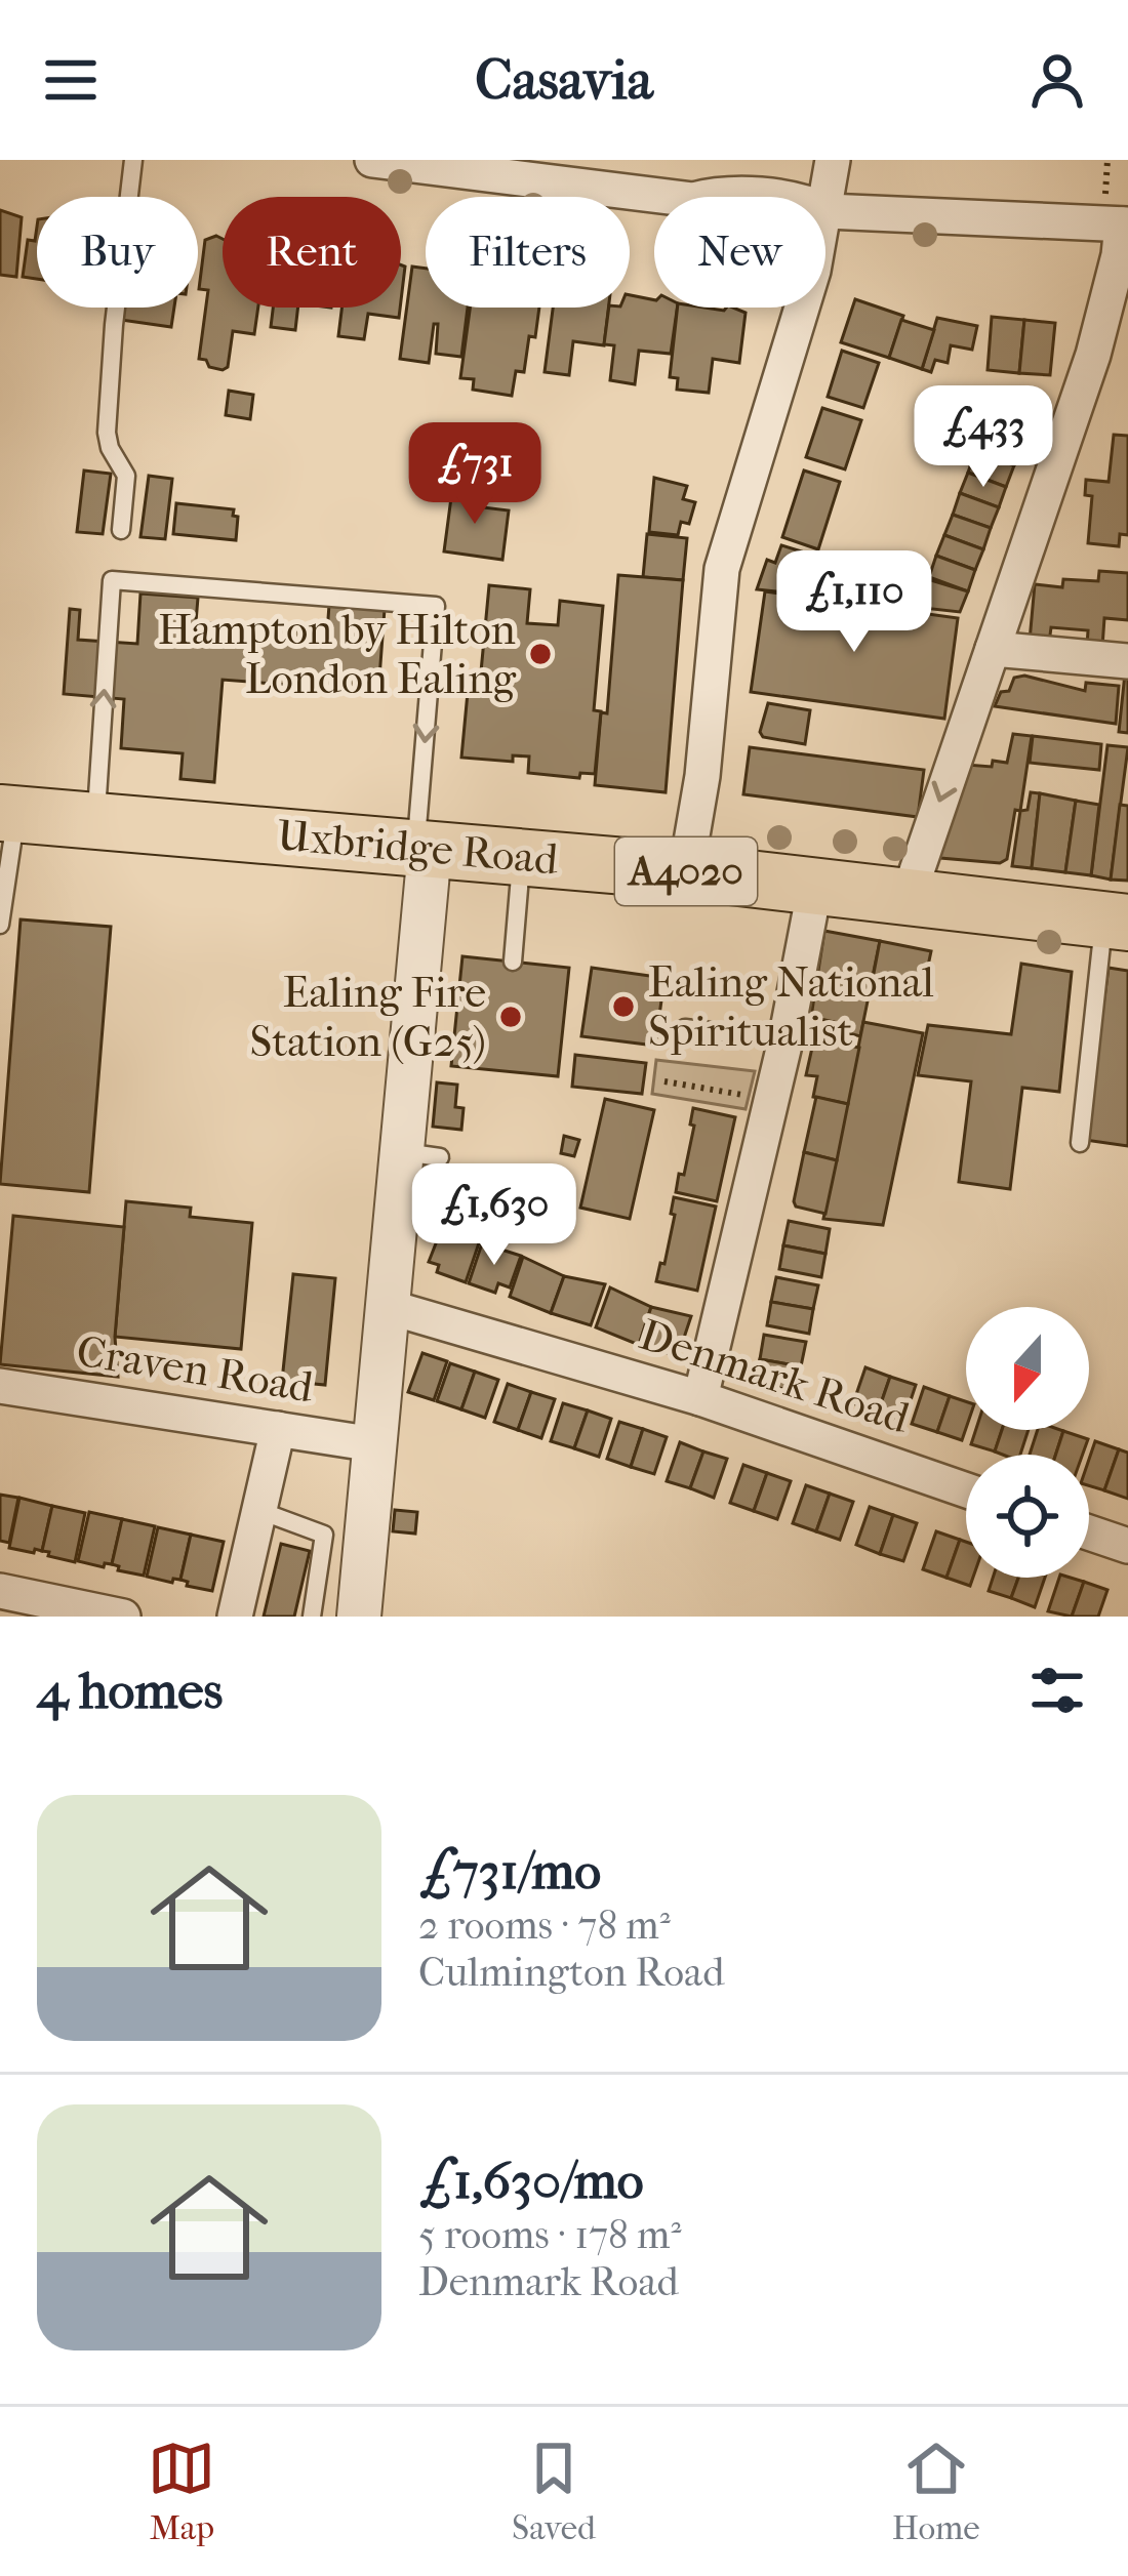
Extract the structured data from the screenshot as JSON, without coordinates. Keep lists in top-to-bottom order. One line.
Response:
{"streets":{"main road":["Uxbridge Road","A4020"],"street":["Craven Road","Denmark Road"]},"places":["Hampton by Hilton London Ealing","Ealing National Spiritualist","Ealing Fire Station (G25)"],"north":"bottom","page":{"header":"Casavia","chip":["Buy","Rent","Filters","New"],"price":["£433","£731","£1,110","£1,630"],"heading":"4 homes","list":[{"name":"£731/mo","note":"2 rooms · 78 m² · Culmington Road"},{"name":"£1,630/mo","note":"5 rooms · 178 m² · Denmark Road"}],"tabs":["Map","Saved","Home"]}}
